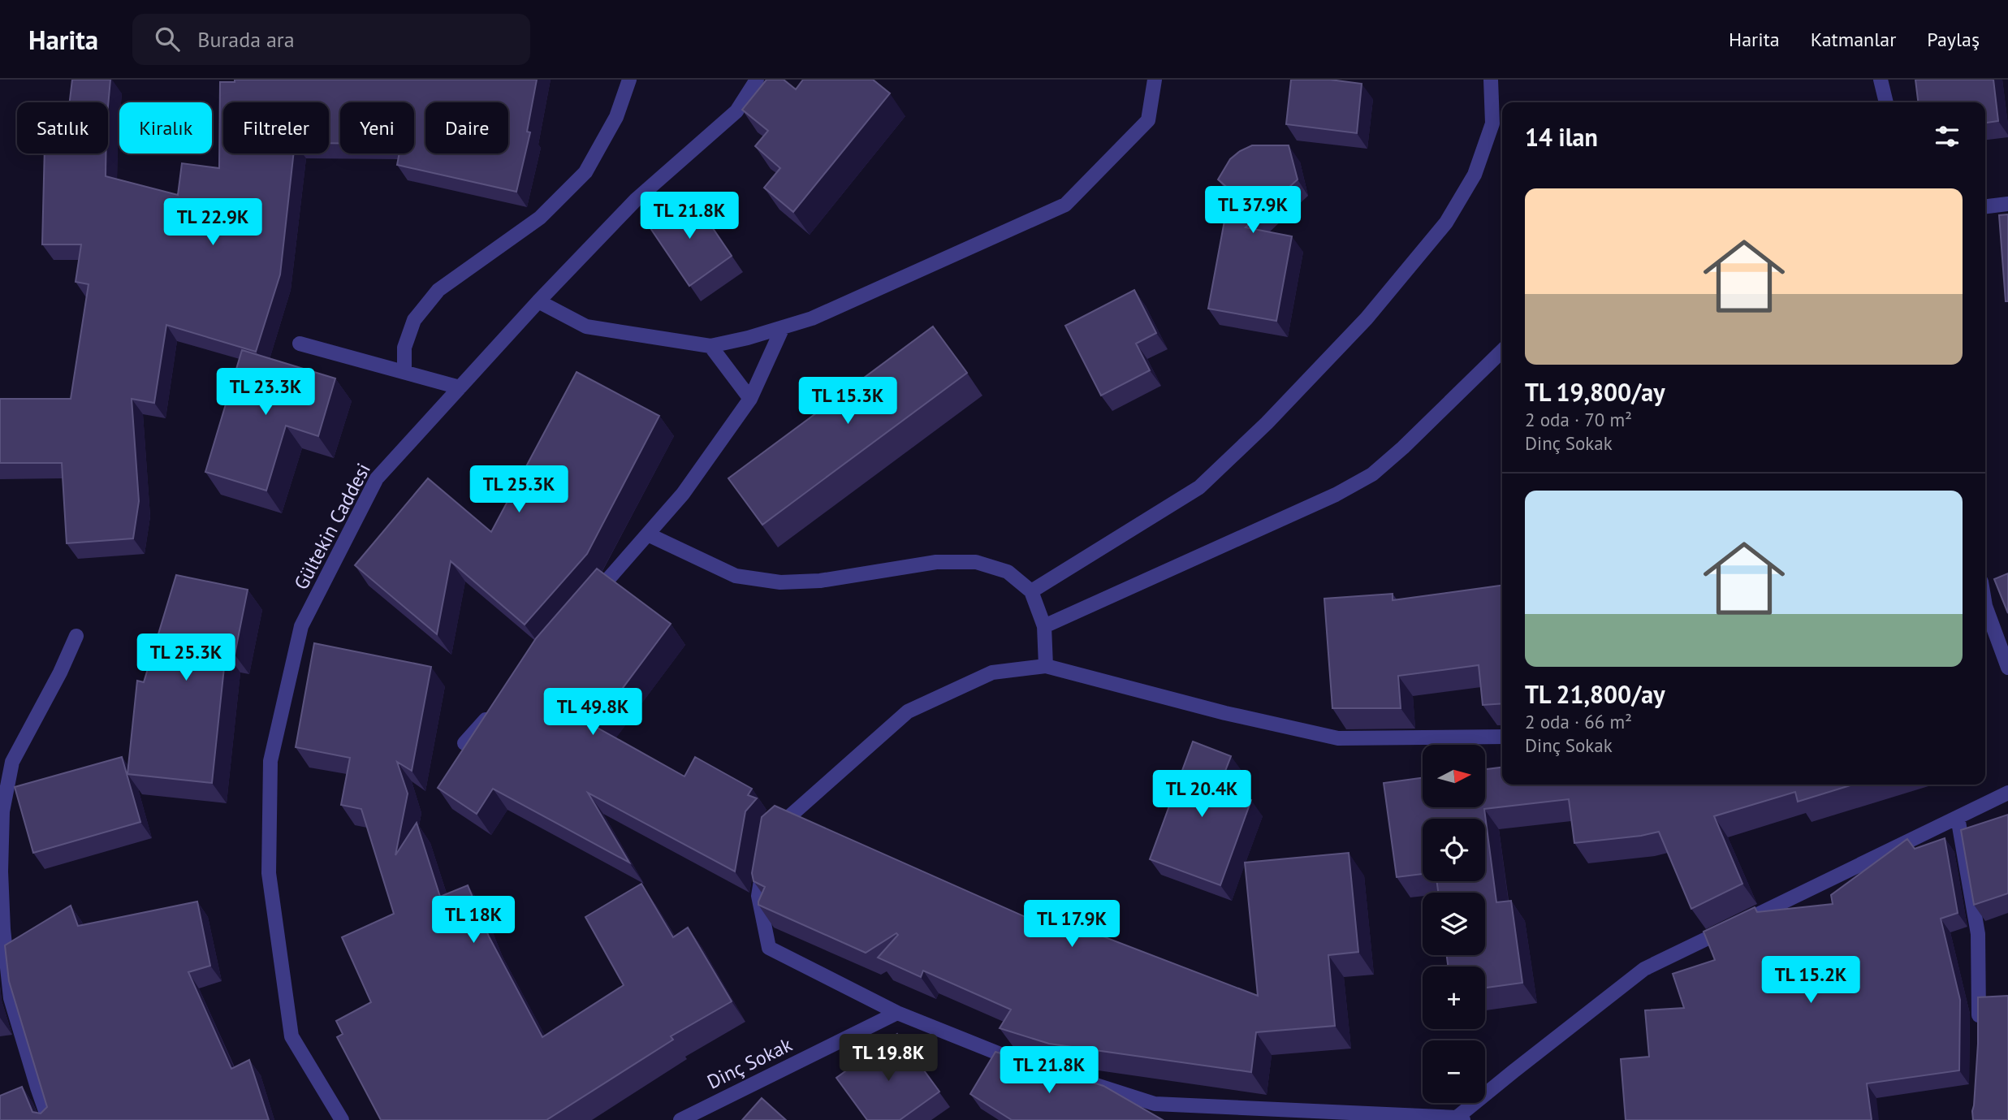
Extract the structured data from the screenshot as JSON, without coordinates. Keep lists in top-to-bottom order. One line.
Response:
{"streets":{"street":["Gültekin Caddesi","Dinç Sokak"]},"north":"right","page":{"header":"Harita","search":"Burada ara","nav":["Harita","Katmanlar","Paylaş"],"chip":["Satılık","Kiralık","Filtreler","Yeni","Daire"],"heading":"14 ilan","list":[{"name":"TL 19,800/ay","note":"2 oda · 70 m² · Dinç Sokak"},{"name":"TL 21,800/ay","note":"2 oda · 66 m² · Dinç Sokak"}],"price":["TL 37.9K","TL 21.8K","TL 22.9K","TL 23.3K","TL 15.3K","TL 25.3K","TL 25.3K","TL 49.8K","TL 20.4K","TL 18K","TL 17.9K","TL 15.2K","TL 19.8K","TL 21.8K"],"map_buttons":["+","−"]}}
